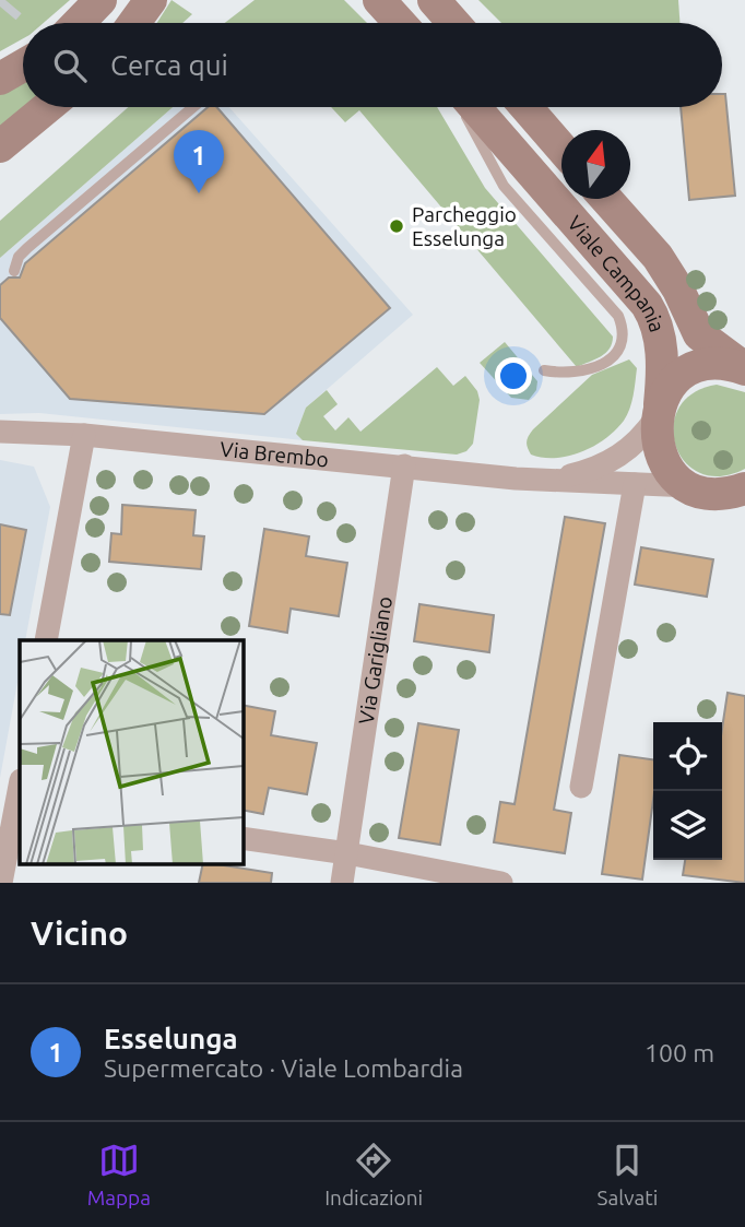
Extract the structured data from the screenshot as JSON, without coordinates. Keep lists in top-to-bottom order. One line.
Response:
{"streets":{"street":["Viale Campania","Via Brembo","Via Garigliano"]},"crossings":[["Viale Campania","Via Brembo"],["Via Brembo","Via Garigliano"]],"places":["Parcheggio Esselunga"],"north":"top","page":{"search":"Cerca qui","pins":"1","heading":"Vicino","list":[{"mark":"1","name":"Esselunga","note":"Supermercato · Viale Lombardia","value":"100 m"}],"nav":["Mappa","Indicazioni","Salvati"]}}
